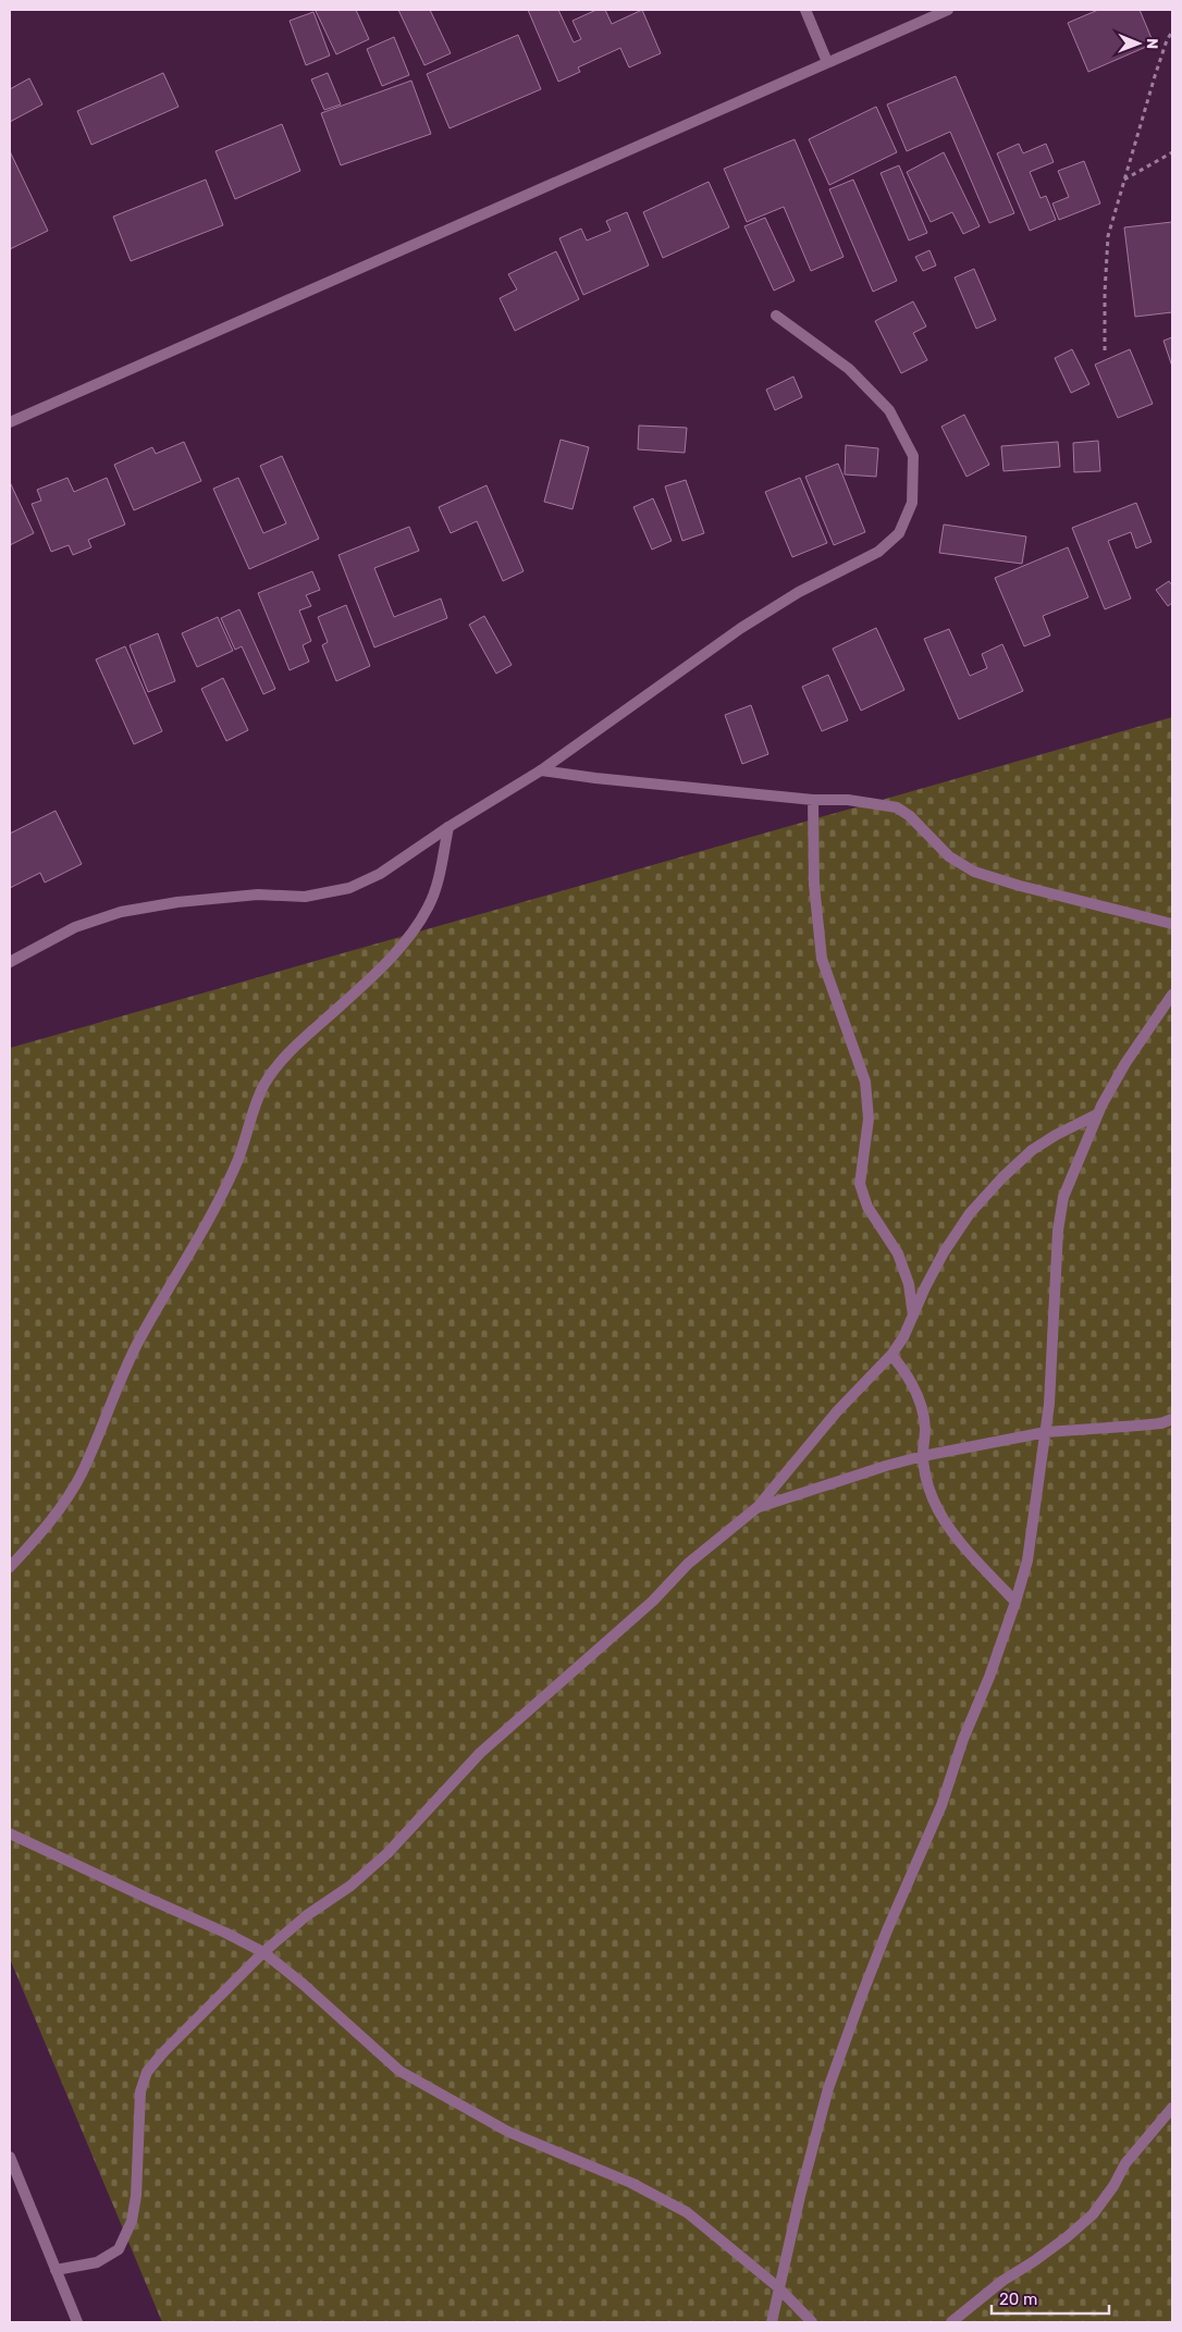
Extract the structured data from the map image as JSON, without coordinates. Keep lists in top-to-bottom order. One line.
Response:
{"scale_bar":"20 m","north":"right"}
